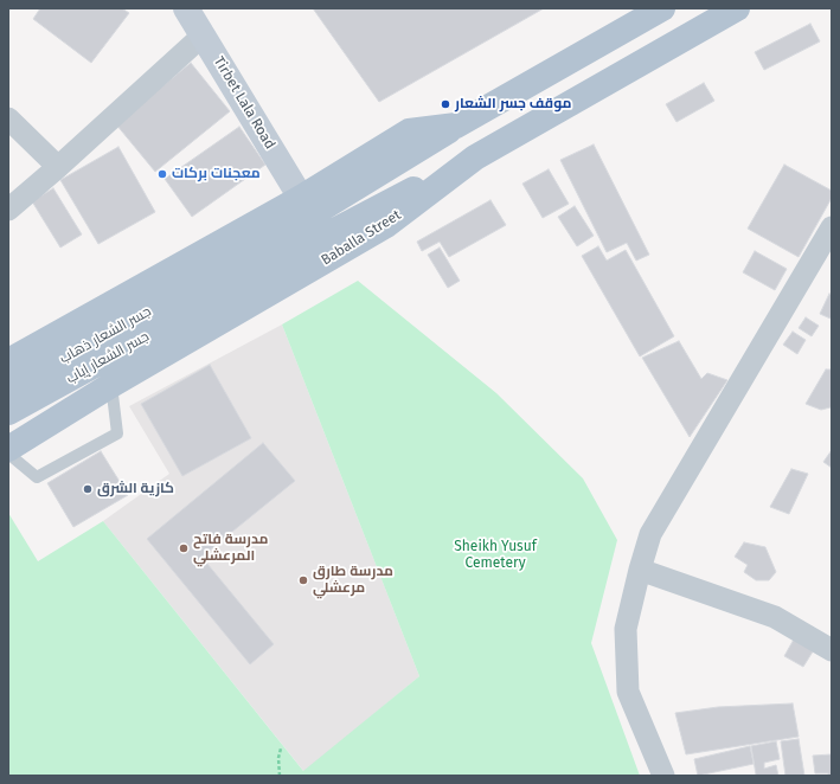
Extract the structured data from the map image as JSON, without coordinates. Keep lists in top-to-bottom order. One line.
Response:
{"streets":{"main road":["Tirbet Lala Road","Baballa Street","جسر الشعار ذهاب","جسر الشعار إياب"]},"crossings":[["جسر الشعار ذهاب","جسر الشعار إياب"]],"parks":["Sheikh Yusuf Cemetery"],"places":["موقف جسر الشعار","معجنات بركات","كازية الشرق","مدرسة فاتح المرعشلي","مدرسة طارق مرعشلي"]}
